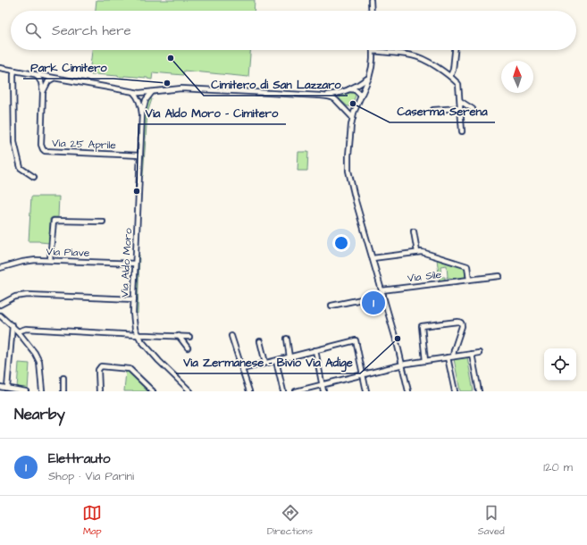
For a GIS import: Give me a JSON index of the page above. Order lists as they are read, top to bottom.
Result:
{
  "streets": {
    "street": [
      "Via 25 Aprile",
      "Via Piave",
      "Via Aldo Moro",
      "Via Sile"
    ]
  },
  "crossings": [
    ["Via 25 Aprile", "Via Aldo Moro"],
    ["Via Piave", "Via Aldo Moro"]
  ],
  "places": [
    "Cimitero di San Lazzaro",
    "Park Cimitero",
    "Caserma Serena",
    "Via Aldo Moro - Cimitero",
    "Via Zermanese - Bivio Via Adige"
  ],
  "north": "top",
  "page": {
    "search": "Search here",
    "pins": "1",
    "heading": "Nearby",
    "list": [
      {
        "mark": "1",
        "name": "Elettrauto",
        "note": "Shop · Via Parini",
        "value": "120 m"
      }
    ],
    "nav": ["Map", "Directions", "Saved"]
  }
}
